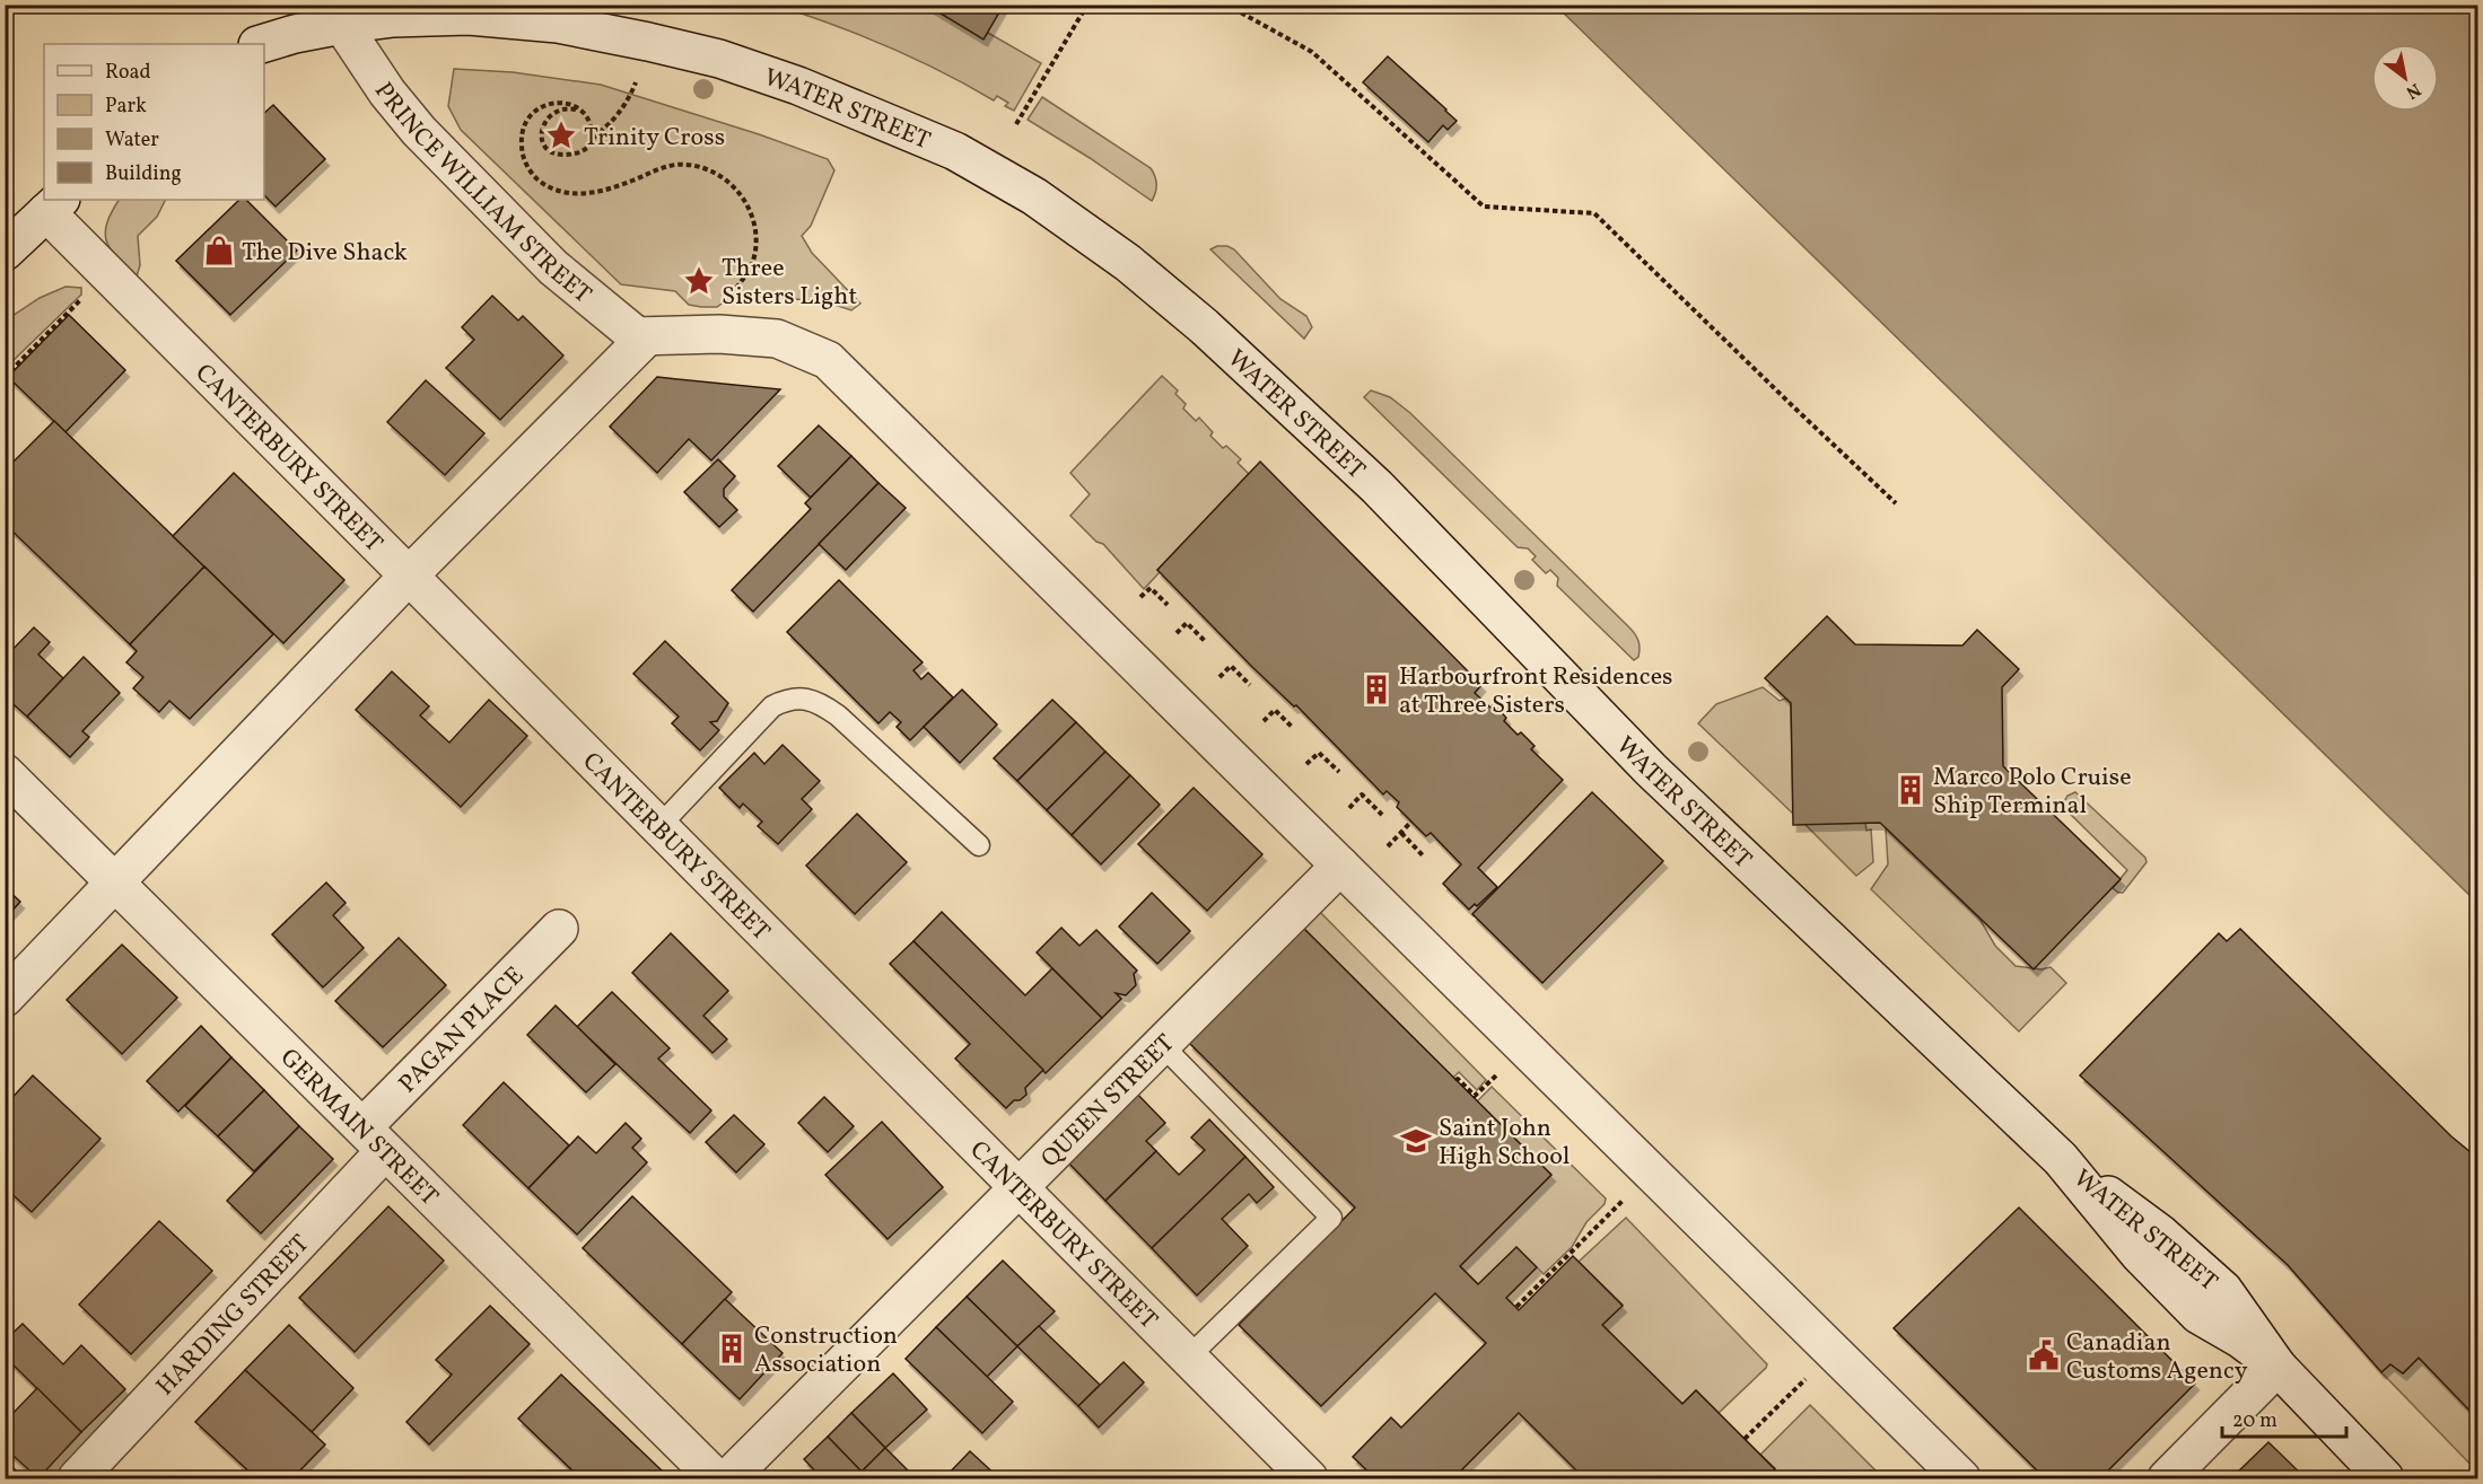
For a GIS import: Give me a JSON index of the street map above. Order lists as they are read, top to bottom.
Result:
{
  "streets": {
    "street": [
      "WATER STREET",
      "PRINCE WILLIAM STREET",
      "CANTERBURY STREET",
      "PAGAN PLACE",
      "QUEEN STREET",
      "GERMAIN STREET",
      "HARDING STREET"
    ]
  },
  "crossings": [
    ["WATER STREET", "PRINCE WILLIAM STREET"],
    ["CANTERBURY STREET", "QUEEN STREET"],
    ["PAGAN PLACE", "GERMAIN STREET"],
    ["PAGAN PLACE", "HARDING STREET"],
    ["GERMAIN STREET", "HARDING STREET"]
  ],
  "places": {
    "place": ["Trinity Cross", "Three Sisters Light"],
    "shop": ["The Dive Shack"],
    "building": ["Harbourfront Residences at Three Sisters", "Marco Polo Cruise Ship Terminal", "Construction Association"],
    "school or university": ["Saint John High School"],
    "public building": ["Canadian Customs Agency"]
  },
  "legend": [
    "Road",
    "Park",
    "Water",
    "Building"
  ],
  "scale_bar": "20 m",
  "north": "bottom right"
}
